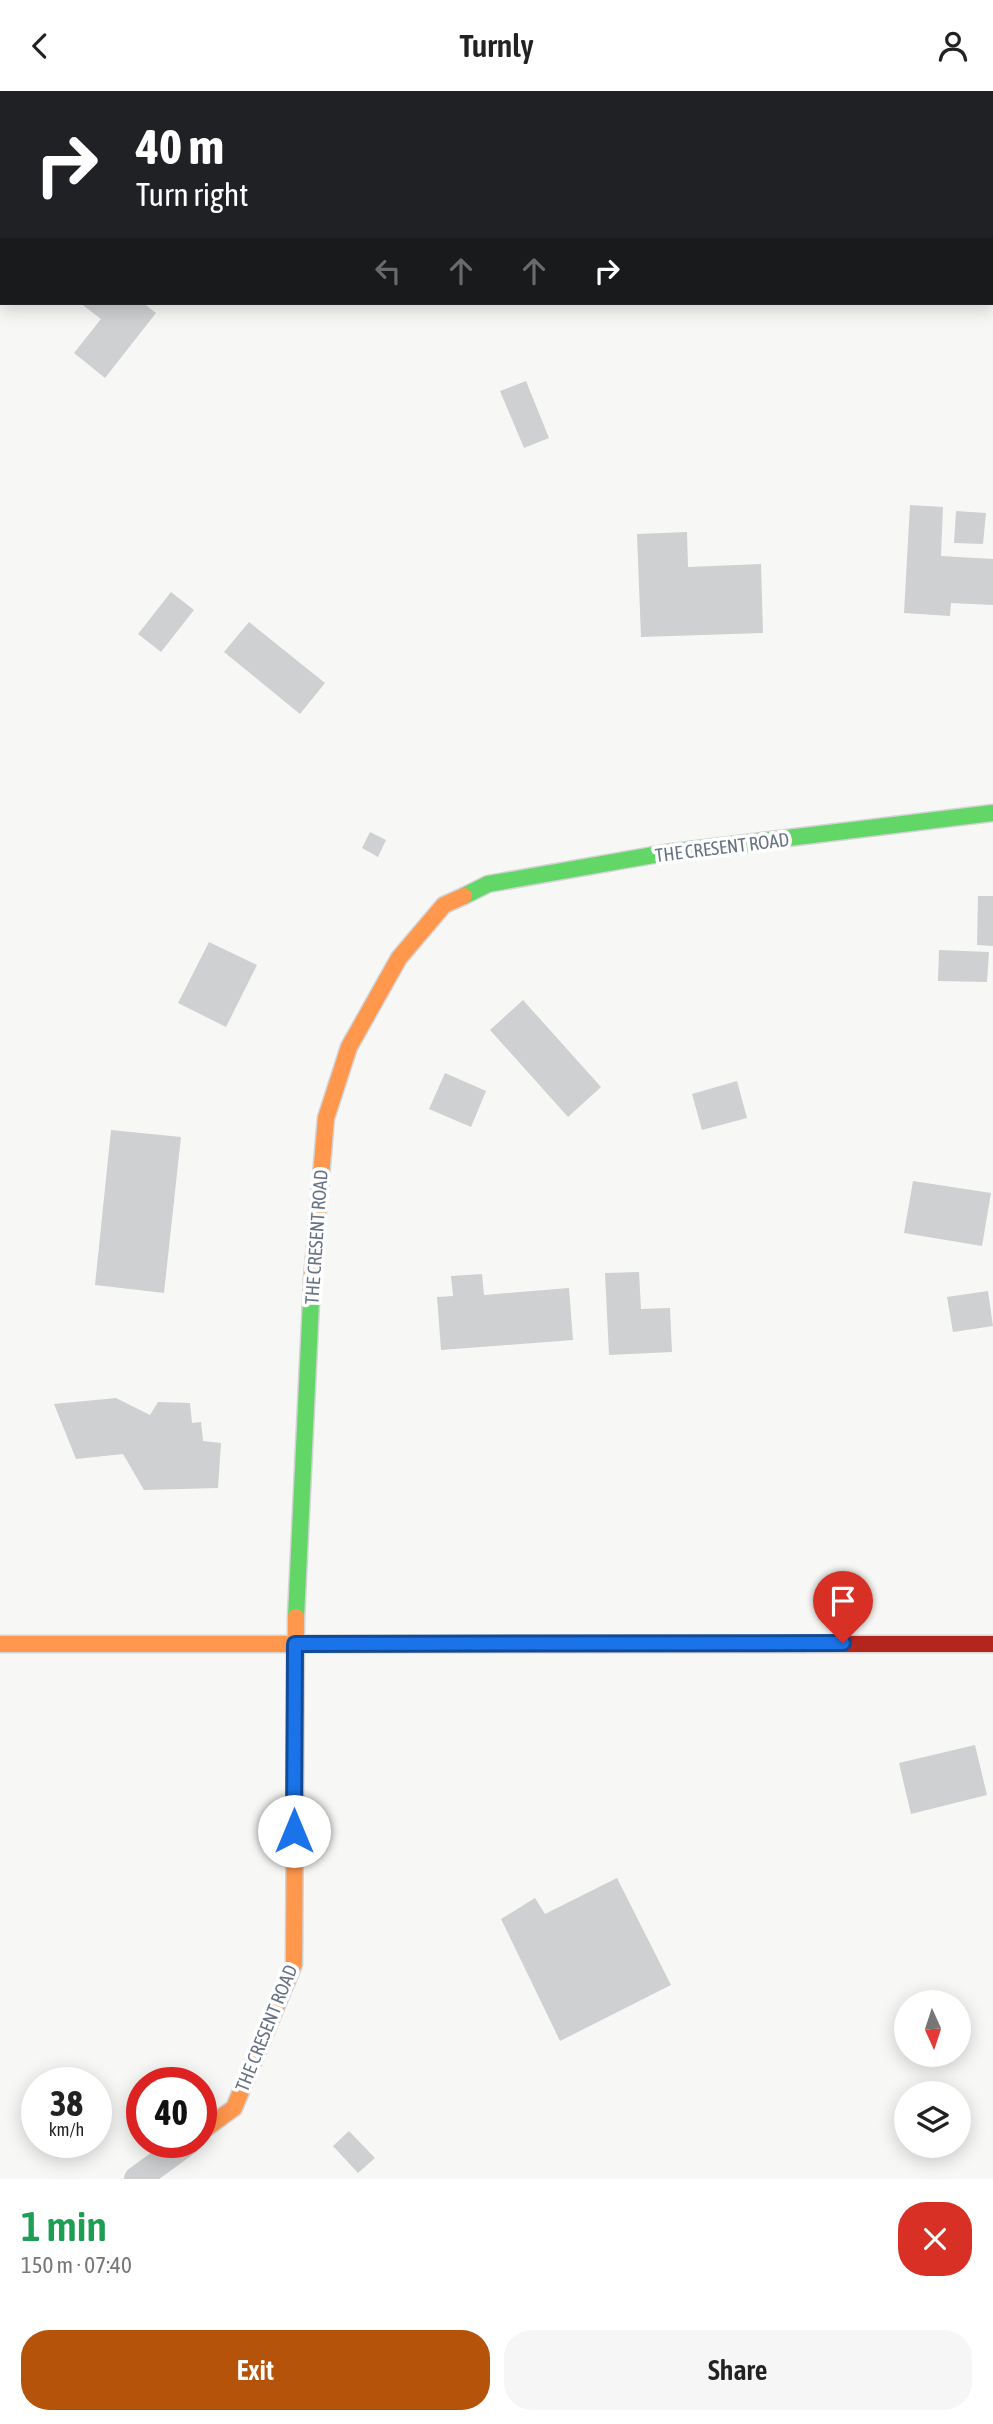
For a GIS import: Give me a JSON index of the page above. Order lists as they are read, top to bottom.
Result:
{
  "streets": {
    "street": ["THE CRESENT ROAD"]
  },
  "north": "bottom",
  "page": {
    "header": "Turnly",
    "turn": ["40 m", "Turn right"],
    "speed": "38 km/h",
    "limit": "40",
    "heading": ["1 min", "150 m · 07:40"],
    "buttons": ["Exit", "Share"]
  }
}
